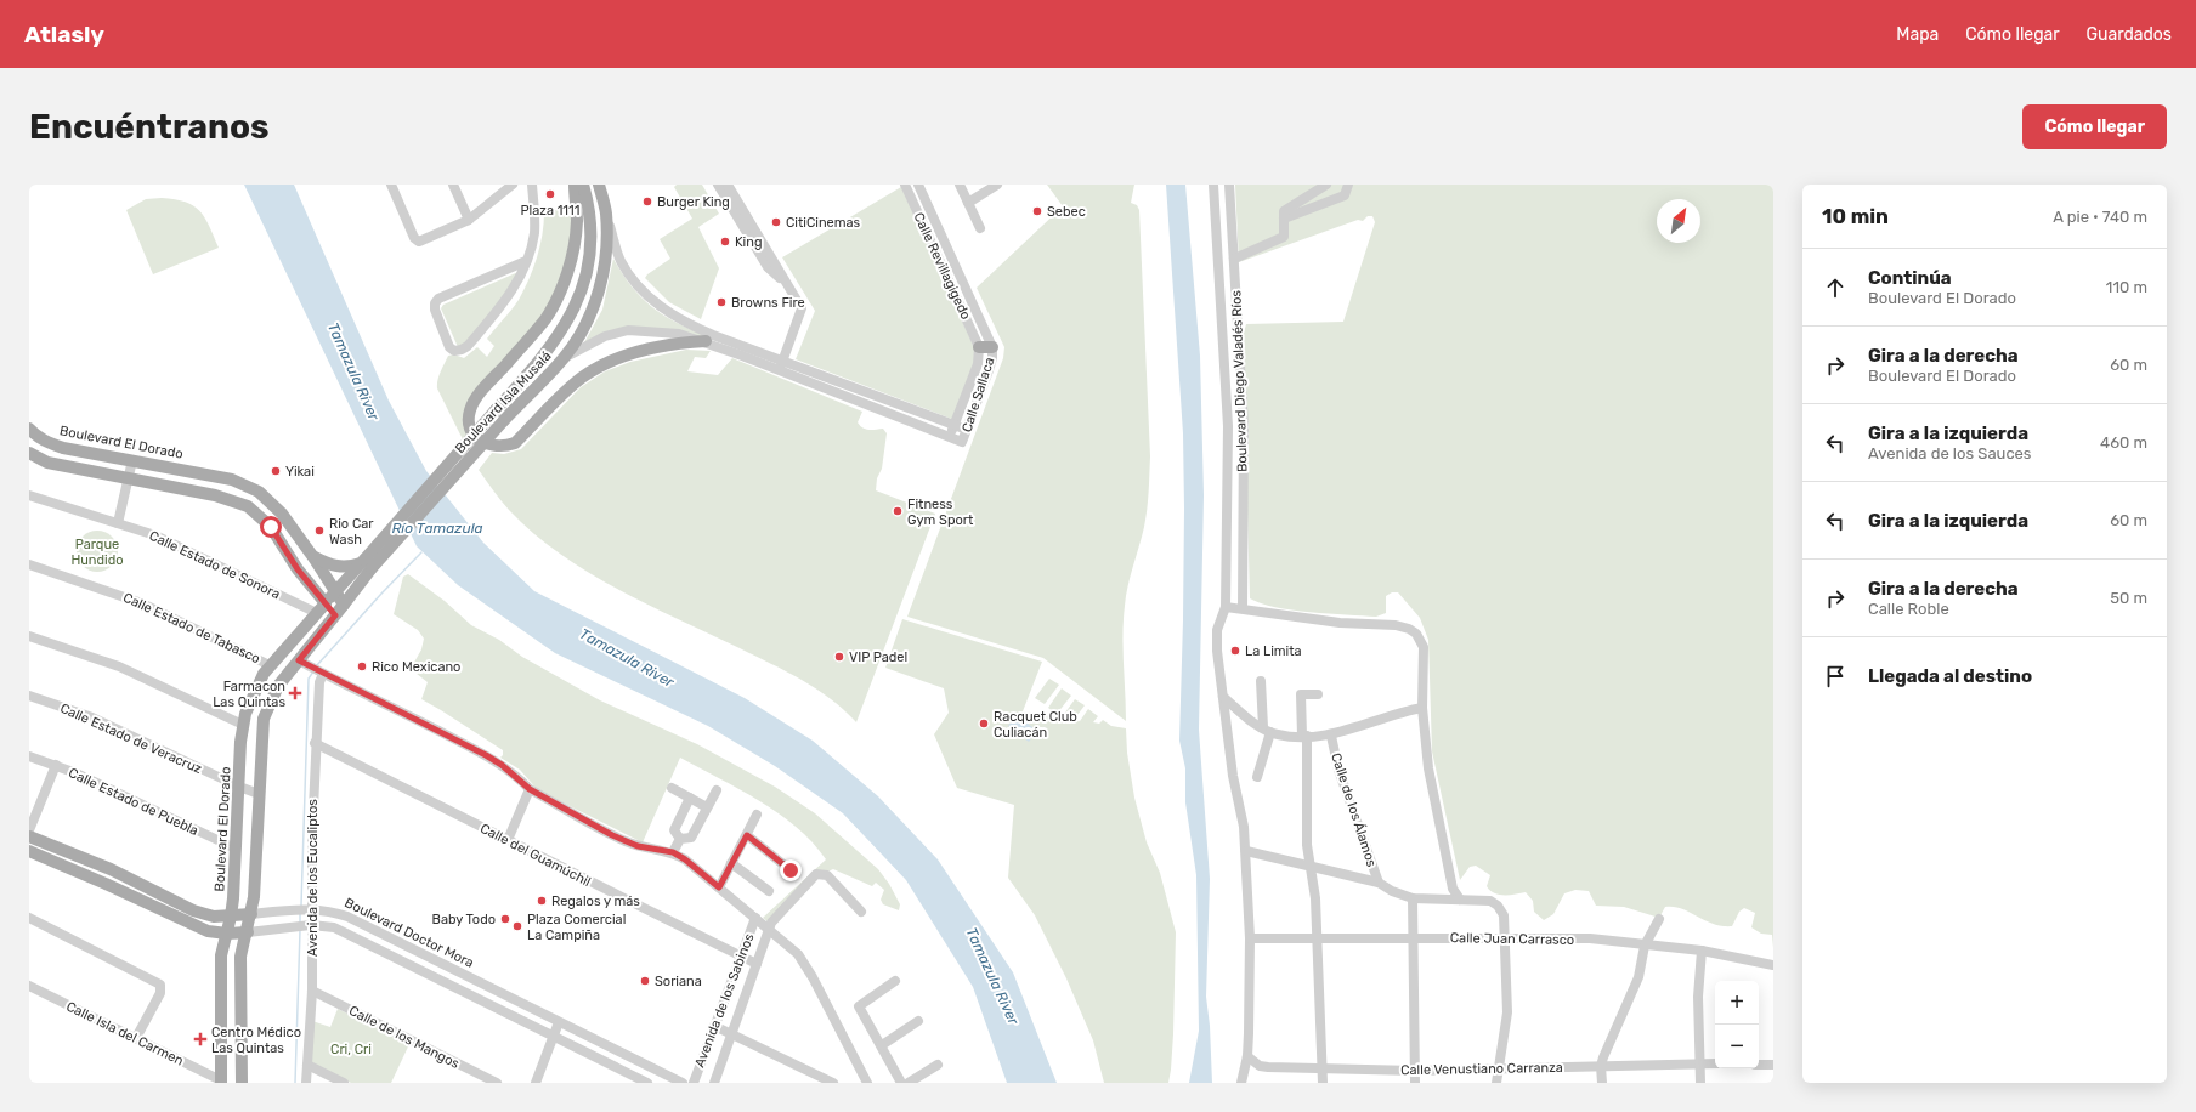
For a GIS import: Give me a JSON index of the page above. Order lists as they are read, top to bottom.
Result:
{
  "streets": {
    "main road": ["Boulevard Isla Musalá", "Boulevard El Dorado", "Boulevard Doctor Mora"],
    "street": [
      "Calle Revillagigedo",
      "Boulevard Diego Valadés Ríos",
      "Calle Sallaca",
      "Calle Estado de Sonora",
      "Calle Estado de Tabasco",
      "Calle Estado de Veracruz",
      "Calle Estado de Puebla",
      "Calle de los Álamos",
      "Calle del Guamúchil",
      "Avenida de los Eucaliptos",
      "Calle Juan Carrasco",
      "Avenida de los Sabinos",
      "Calle Isla del Carmen",
      "Calle de los Mangos",
      "Calle Venustiano Carranza"
    ]
  },
  "crossings": [
    ["Calle Revillagigedo", "Calle Sallaca"],
    ["Boulevard Diego Valadés Ríos", "Calle Juan Carrasco"],
    ["Boulevard Diego Valadés Ríos", "Calle Venustiano Carranza"],
    ["Boulevard Isla Musalá", "Boulevard El Dorado"],
    ["Boulevard El Dorado", "Calle Estado de Sonora"],
    ["Boulevard El Dorado", "Calle Estado de Tabasco"],
    ["Boulevard El Dorado", "Calle Estado de Veracruz"],
    ["Boulevard El Dorado", "Calle Estado de Puebla"],
    ["Boulevard El Dorado", "Boulevard Doctor Mora"],
    ["Boulevard El Dorado", "Calle Isla del Carmen"],
    ["Calle del Guamúchil", "Avenida de los Eucaliptos"],
    ["Calle del Guamúchil", "Avenida de los Sabinos"],
    ["Avenida de los Eucaliptos", "Boulevard Doctor Mora"],
    ["Avenida de los Eucaliptos", "Calle de los Mangos"]
  ],
  "water": ["Tamazula River", "Río Tamazula"],
  "parks": ["Parque Hundido", "Cri, Cri"],
  "places": {
    "other": [
      "Plaza 1111",
      "Burger King",
      "Sebec",
      "CitiCinemas",
      "King",
      "Browns Fire",
      "Yikai",
      "Fitness Gym Sport",
      "Rio Car Wash",
      "La Limita",
      "VIP Padel",
      "Rico Mexicano",
      "Racquet Club Culiacán",
      "Regalos y más",
      "Baby Todo",
      "Plaza Comercial La Campiña",
      "Soriana"
    ],
    "health": ["Farmacon Las Quintas", "Centro Médico Las Quintas"]
  },
  "north": "top right",
  "page": {
    "header": "Atlasly",
    "nav": ["Mapa", "Cómo llegar", "Guardados"],
    "buttons": "Cómo llegar",
    "title": "Encuéntranos",
    "heading": ["10 min", "A pie · 740 m"],
    "list": [
      ["Continúa", "Boulevard El Dorado", "110 m"],
      ["Gira a la derecha", "Boulevard El Dorado", "60 m"],
      ["Gira a la izquierda", "Avenida de los Sauces", "460 m"],
      ["Gira a la izquierda", "60 m"],
      ["Gira a la derecha", "Calle Roble", "50 m"],
      "Llegada al destino"
    ],
    "map_buttons": ["+", "−"]
  }
}
